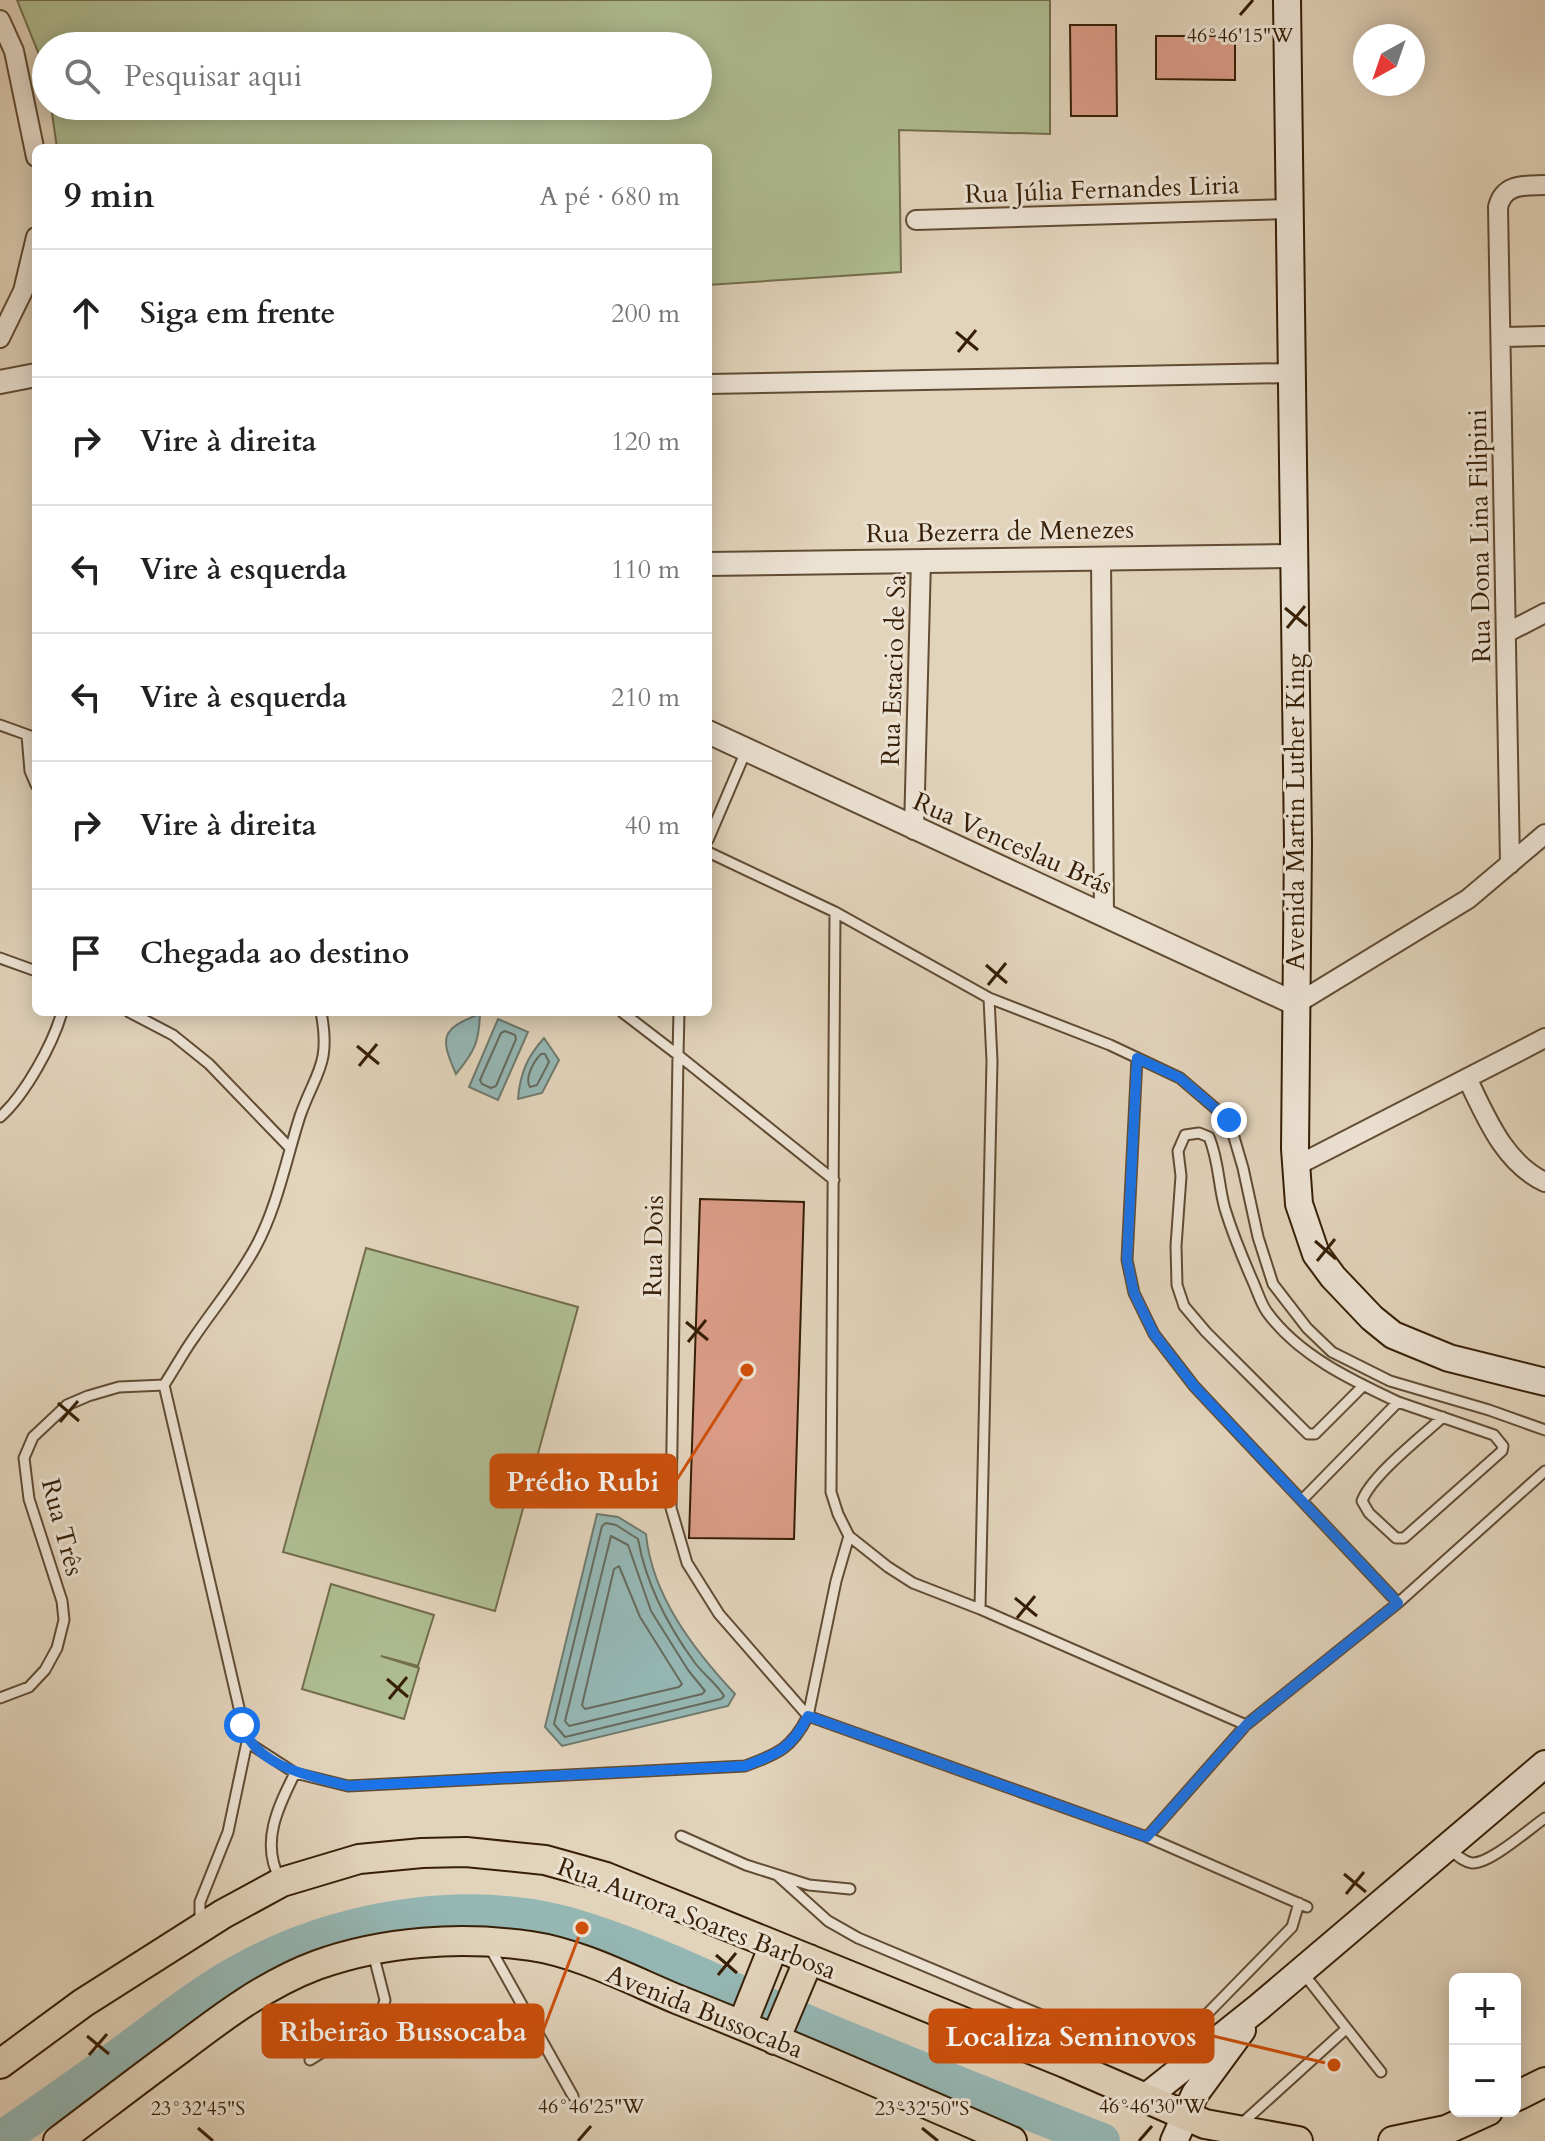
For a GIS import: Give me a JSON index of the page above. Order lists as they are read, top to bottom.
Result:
{
  "streets": {
    "main road": ["Avenida Martin Luther King", "Rua Aurora Soares Barbosa", "Avenida Bussocaba"],
    "street": [
      "Rua Júlia Fernandes Liria",
      "Rua Bezerra de Menezes",
      "Rua Dona Lina Filipini",
      "Rua Estacio de Sa",
      "Rua Venceslau Brás"
    ],
    "lane": ["Rua Dois", "Rua Três"]
  },
  "crossings": [
    ["Rua Júlia Fernandes Liria", "Avenida Martin Luther King"],
    ["Rua Bezerra de Menezes", "Rua Estacio de Sa"],
    ["Rua Bezerra de Menezes", "Avenida Martin Luther King"],
    ["Rua Estacio de Sa", "Rua Venceslau Brás"],
    ["Avenida Martin Luther King", "Rua Venceslau Brás"]
  ],
  "places": ["Prédio Rubi", "Ribeirão Bussocaba", "Localiza Seminovos"],
  "north": "bottom left",
  "page": {
    "search": "Pesquisar aqui",
    "heading": ["9 min", "A pé · 680 m"],
    "list": [
      ["Siga em frente", "200 m"],
      ["Vire à direita", "120 m"],
      ["Vire à esquerda", "110 m"],
      ["Vire à esquerda", "210 m"],
      ["Vire à direita", "40 m"],
      "Chegada ao destino"
    ],
    "map_buttons": ["+", "−"]
  },
  "coordinates": [
    "46°46'15\"W",
    "46°46'25\"W",
    "46°46'30\"W",
    "23°32'45\"S",
    "23°32'50\"S"
  ]
}
